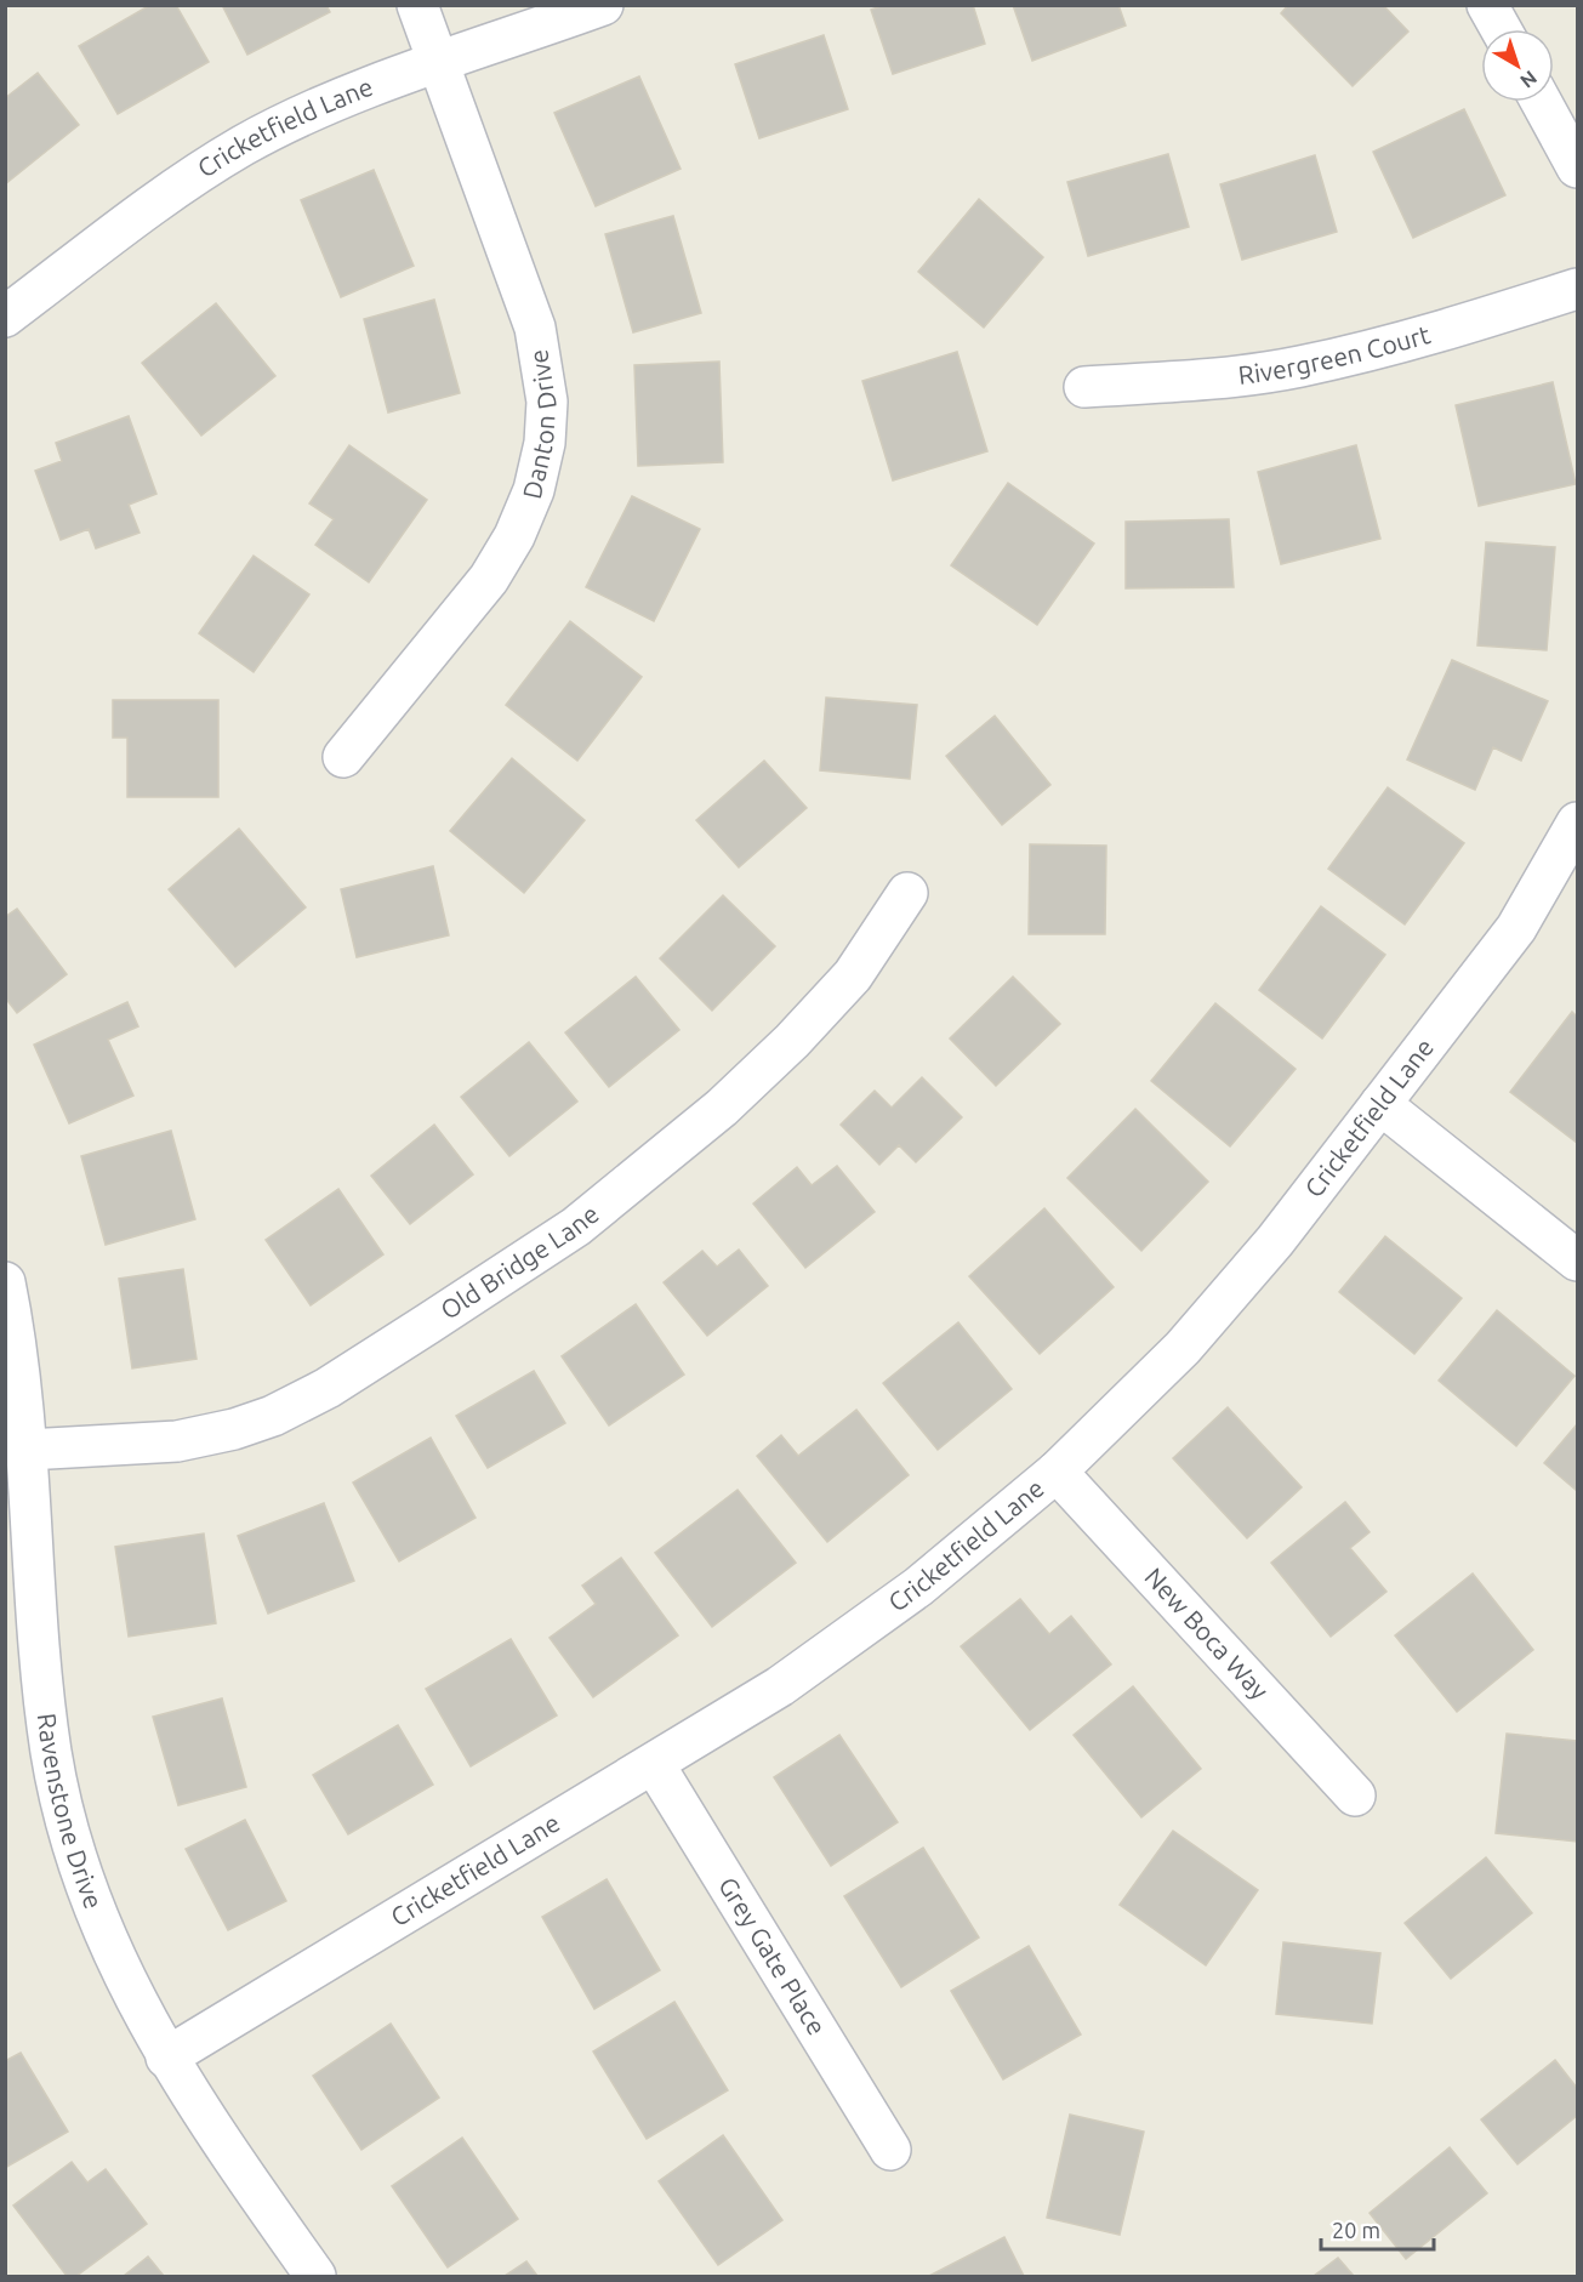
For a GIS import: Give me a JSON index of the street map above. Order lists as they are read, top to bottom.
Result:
{
  "streets": {
    "street": [
      "Cricketfield Lane",
      "Rivergreen Court",
      "Danton Drive",
      "Old Bridge Lane",
      "New Boca Way",
      "Ravenstone Drive",
      "Grey Gate Place"
    ]
  },
  "crossings": [
    ["Cricketfield Lane", "Danton Drive"],
    ["Cricketfield Lane", "New Boca Way"],
    ["Cricketfield Lane", "Ravenstone Drive"],
    ["Cricketfield Lane", "Grey Gate Place"],
    ["Old Bridge Lane", "Ravenstone Drive"]
  ],
  "scale_bar": "20 m",
  "north": "bottom right"
}
